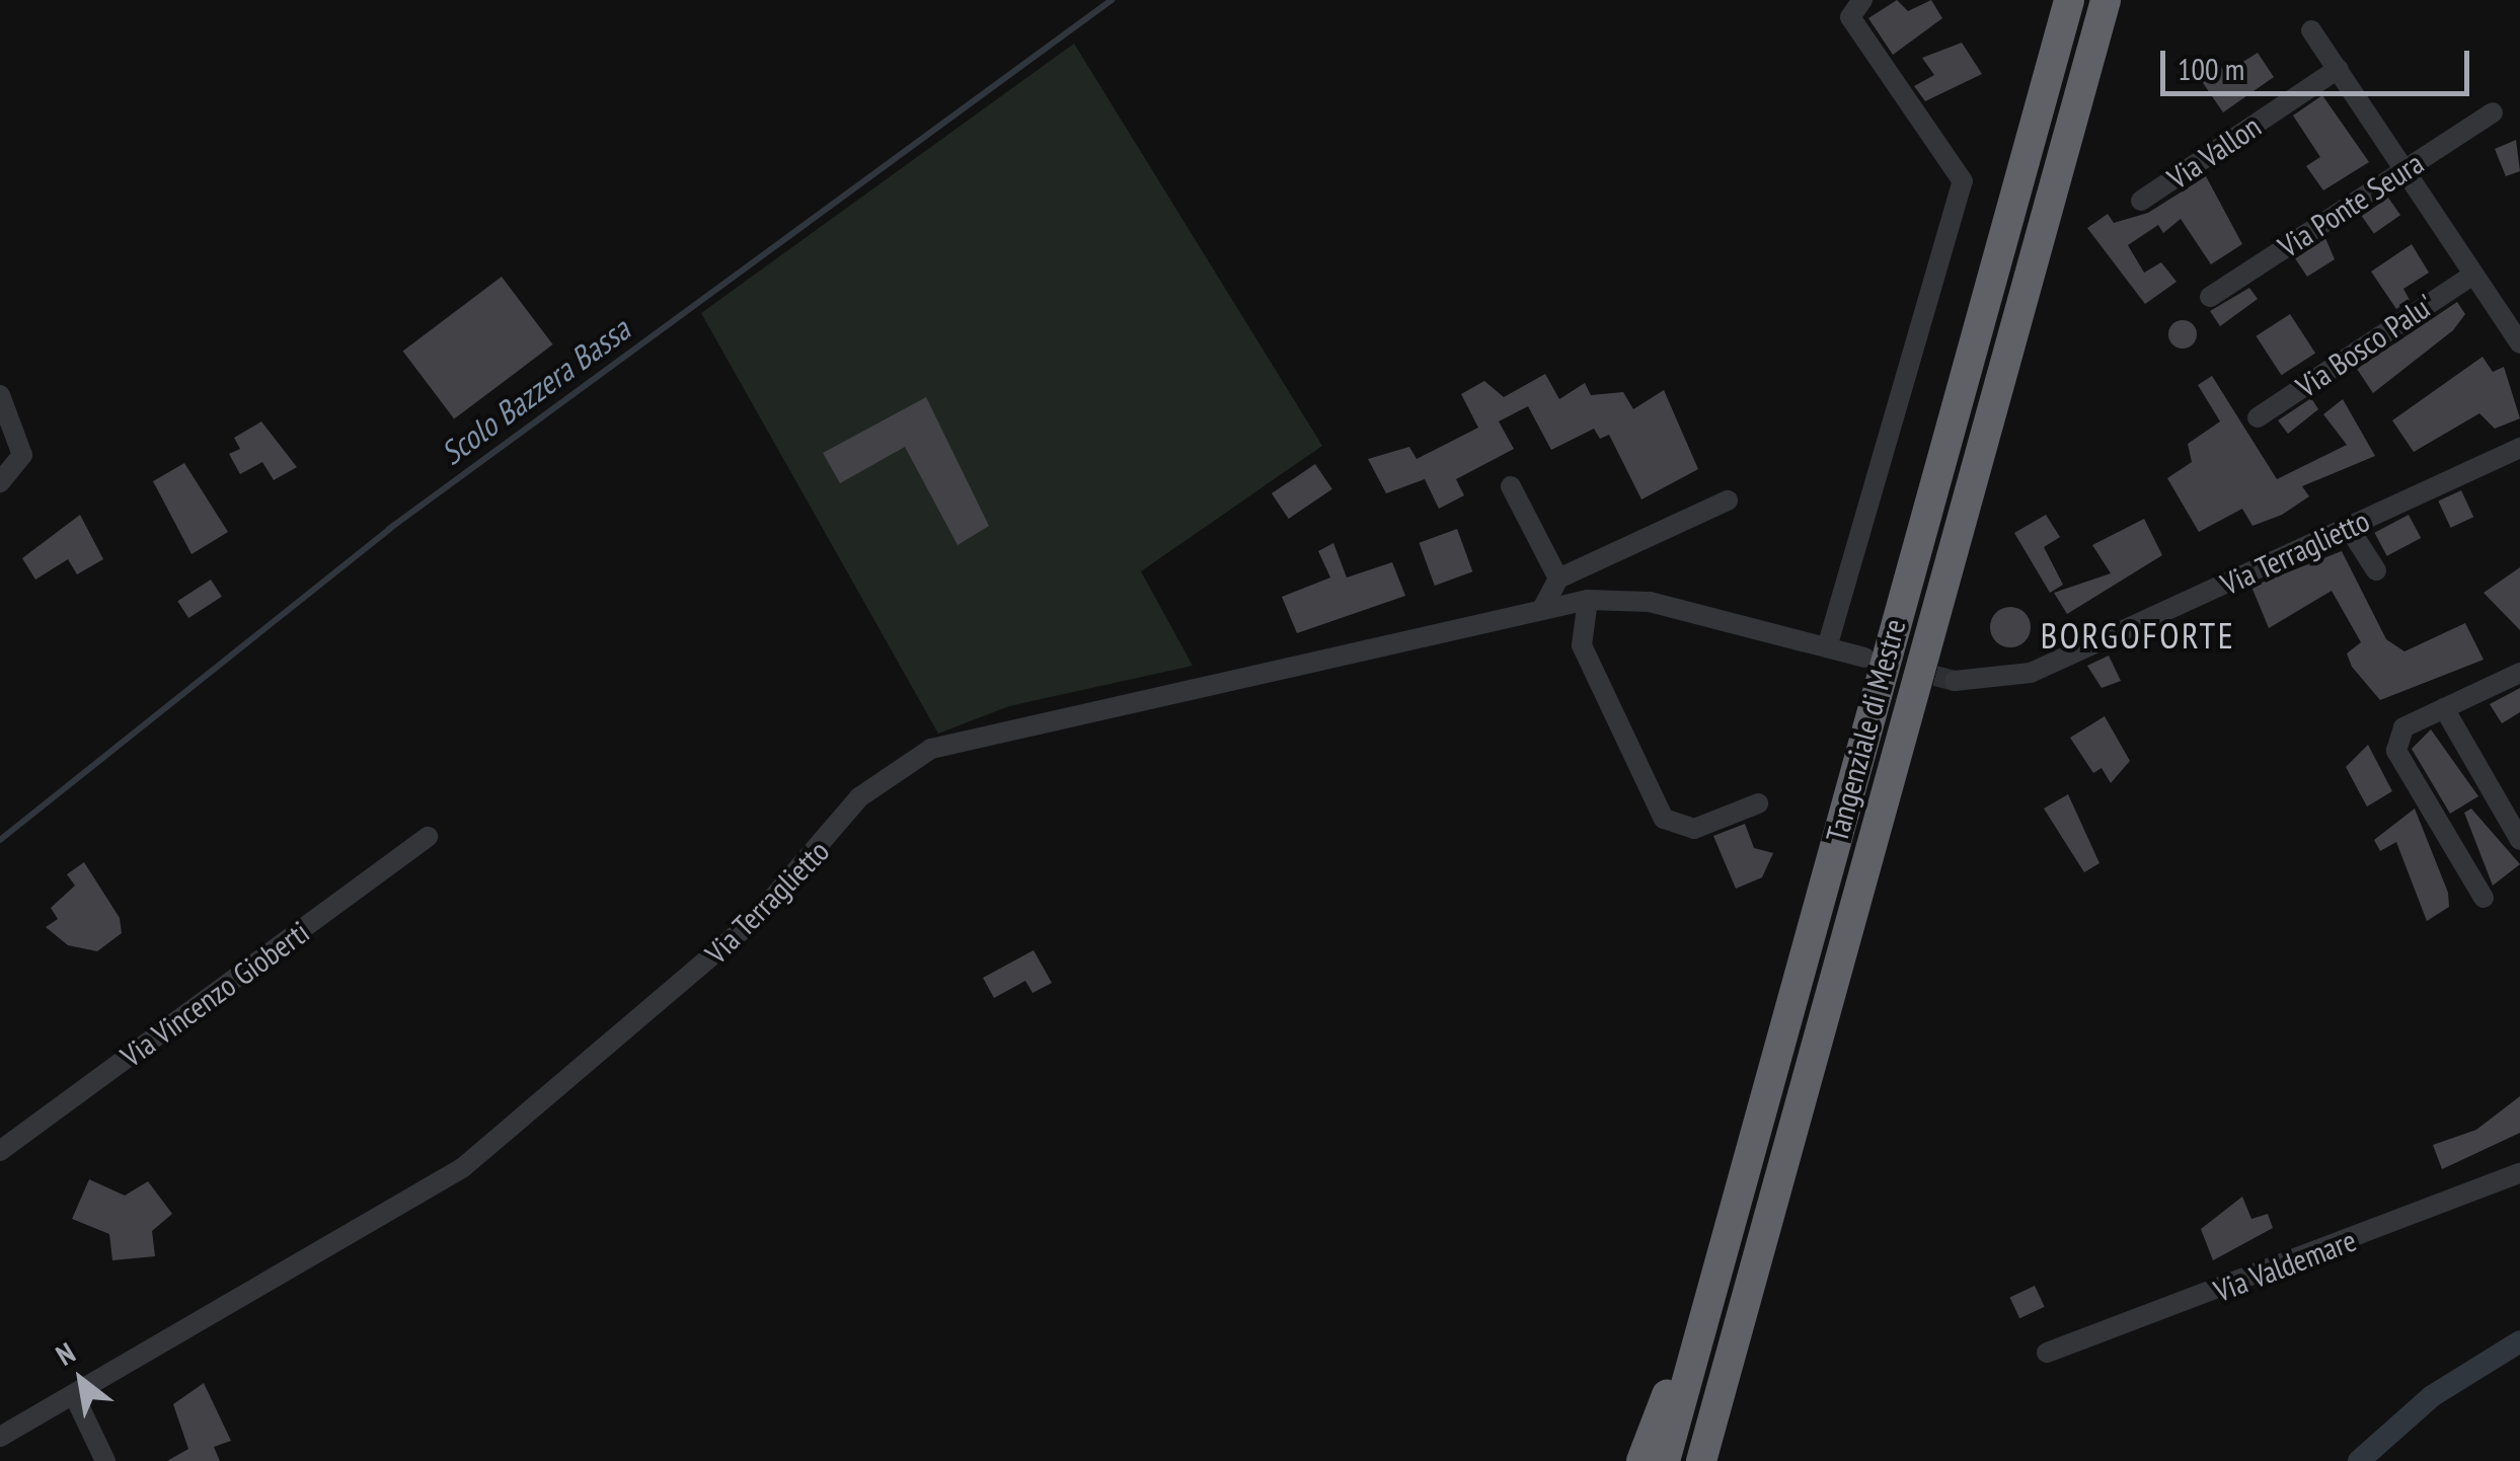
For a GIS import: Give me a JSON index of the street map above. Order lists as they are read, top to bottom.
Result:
{
  "streets": {
    "highway": ["Tangenziale di Mestre"],
    "street": [
      "Via Vallon",
      "Via Ponte Seura",
      "Via Bosco Palu'",
      "Via Terraglietto",
      "Via Vincenzo Gioberti",
      "Via Valdemare"
    ]
  },
  "districts": ["BORGOFORTE"],
  "water": ["Scolo Bazzera Bassa"],
  "scale_bar": "100 m",
  "north": "top left"
}
